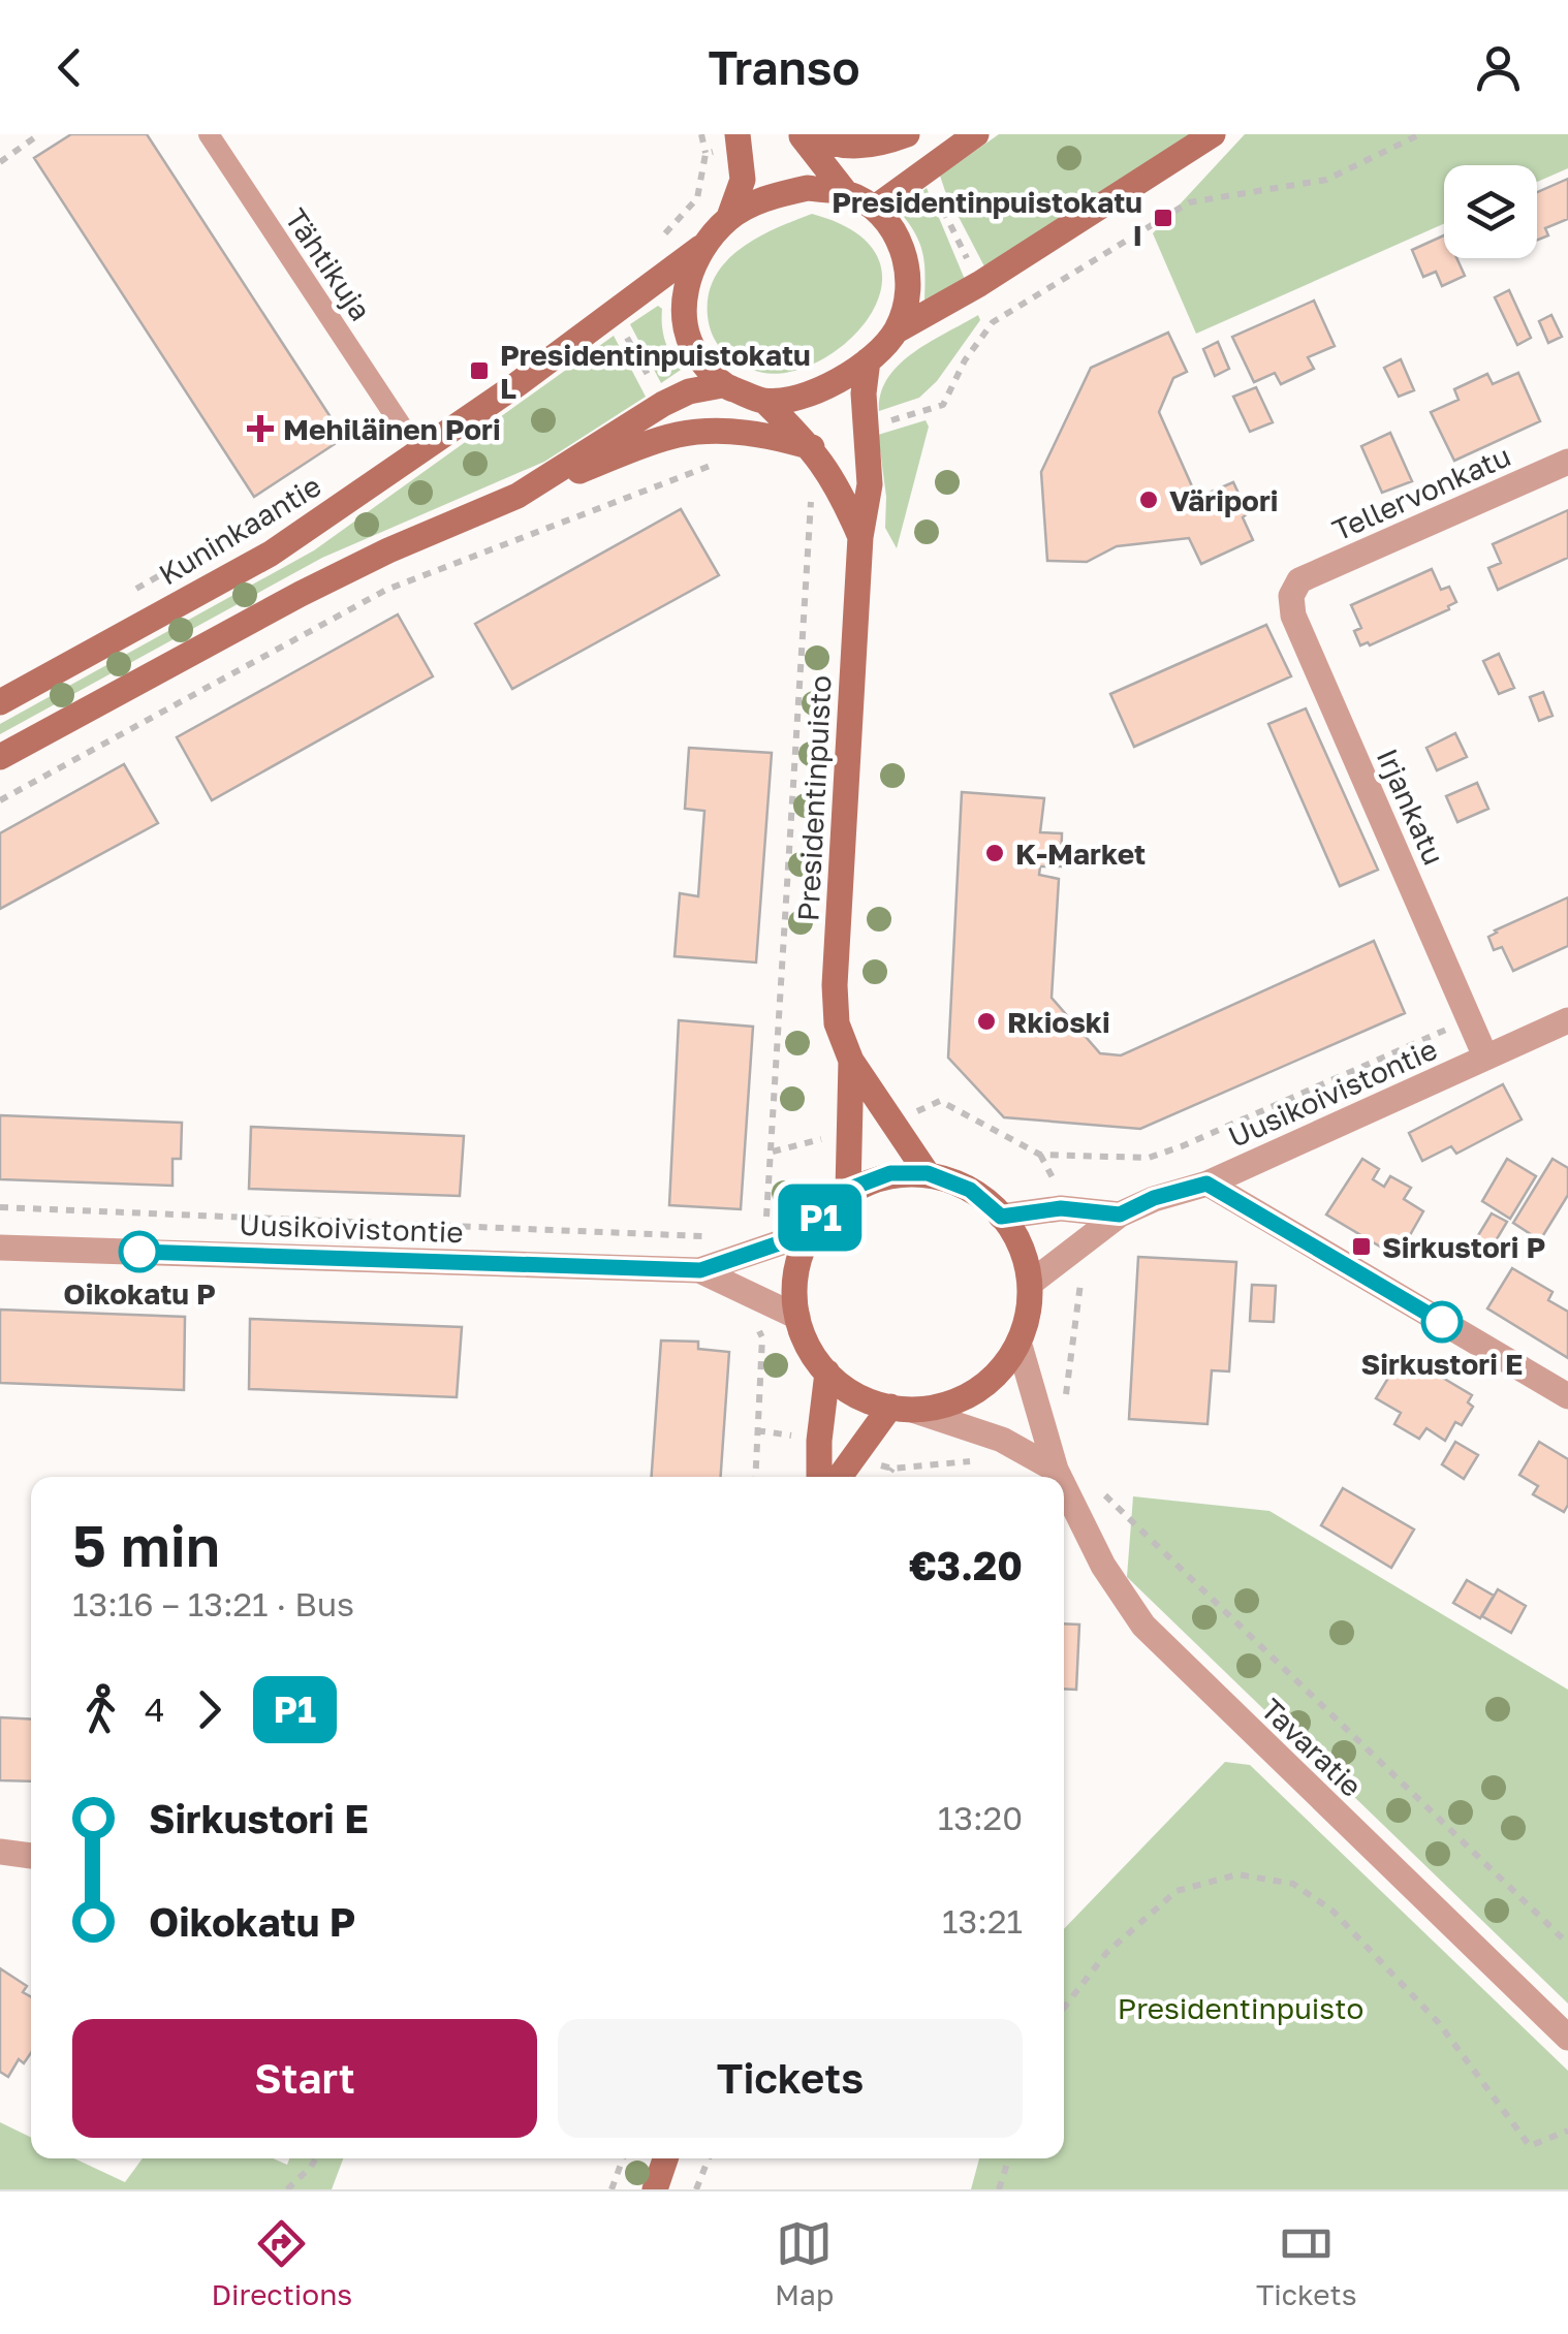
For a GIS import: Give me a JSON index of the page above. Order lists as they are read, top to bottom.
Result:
{
  "streets": {
    "main road": ["Kuninkaantie", "Presidentinpuisto"],
    "street": [
      "Tellervonkatu",
      "Irjankatu",
      "Uusikoivistontie",
      "Tavaratie"
    ],
    "lane": ["Tähtikuja"]
  },
  "crossings": [
    ["Tellervonkatu", "Irjankatu"],
    ["Kuninkaantie", "Presidentinpuisto"],
    ["Presidentinpuisto", "Tavaratie"],
    ["Irjankatu", "Uusikoivistontie"]
  ],
  "parks": ["Presidentinpuisto"],
  "places": {
    "transit": ["Presidentinpuistokatu I", "Presidentinpuistokatu L", "Sirkustori P"],
    "health": ["Mehiläinen Pori"],
    "other": [
      "Väripori",
      "K-Market",
      "Rkioski",
      "Oikokatu P",
      "Sirkustori E"
    ]
  },
  "lines": ["bus line P1"],
  "page": {
    "header": "Transo",
    "on_map": "P1",
    "heading": ["5 min", "13:16 – 13:21 · Bus", "€3.20"],
    "legs": ["4", "P1"],
    "list": [
      {
        "name": "Sirkustori E",
        "value": "13:20"
      },
      {
        "name": "Oikokatu P",
        "value": "13:21"
      }
    ],
    "buttons": ["Start", "Tickets"],
    "tabs": ["Directions", "Map", "Tickets"]
  }
}
